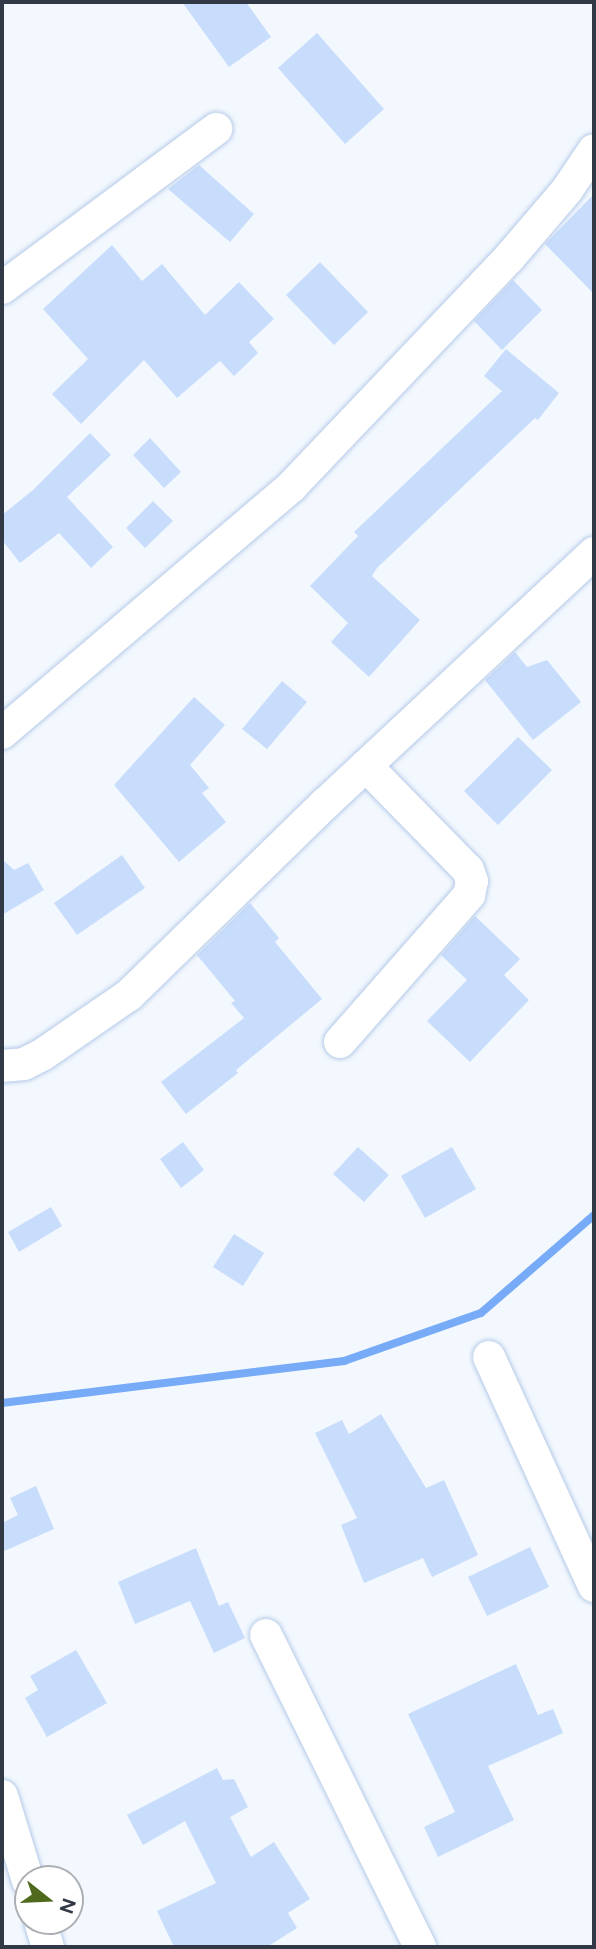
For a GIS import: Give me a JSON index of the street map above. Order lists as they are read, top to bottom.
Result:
{
  "north": "right"
}
